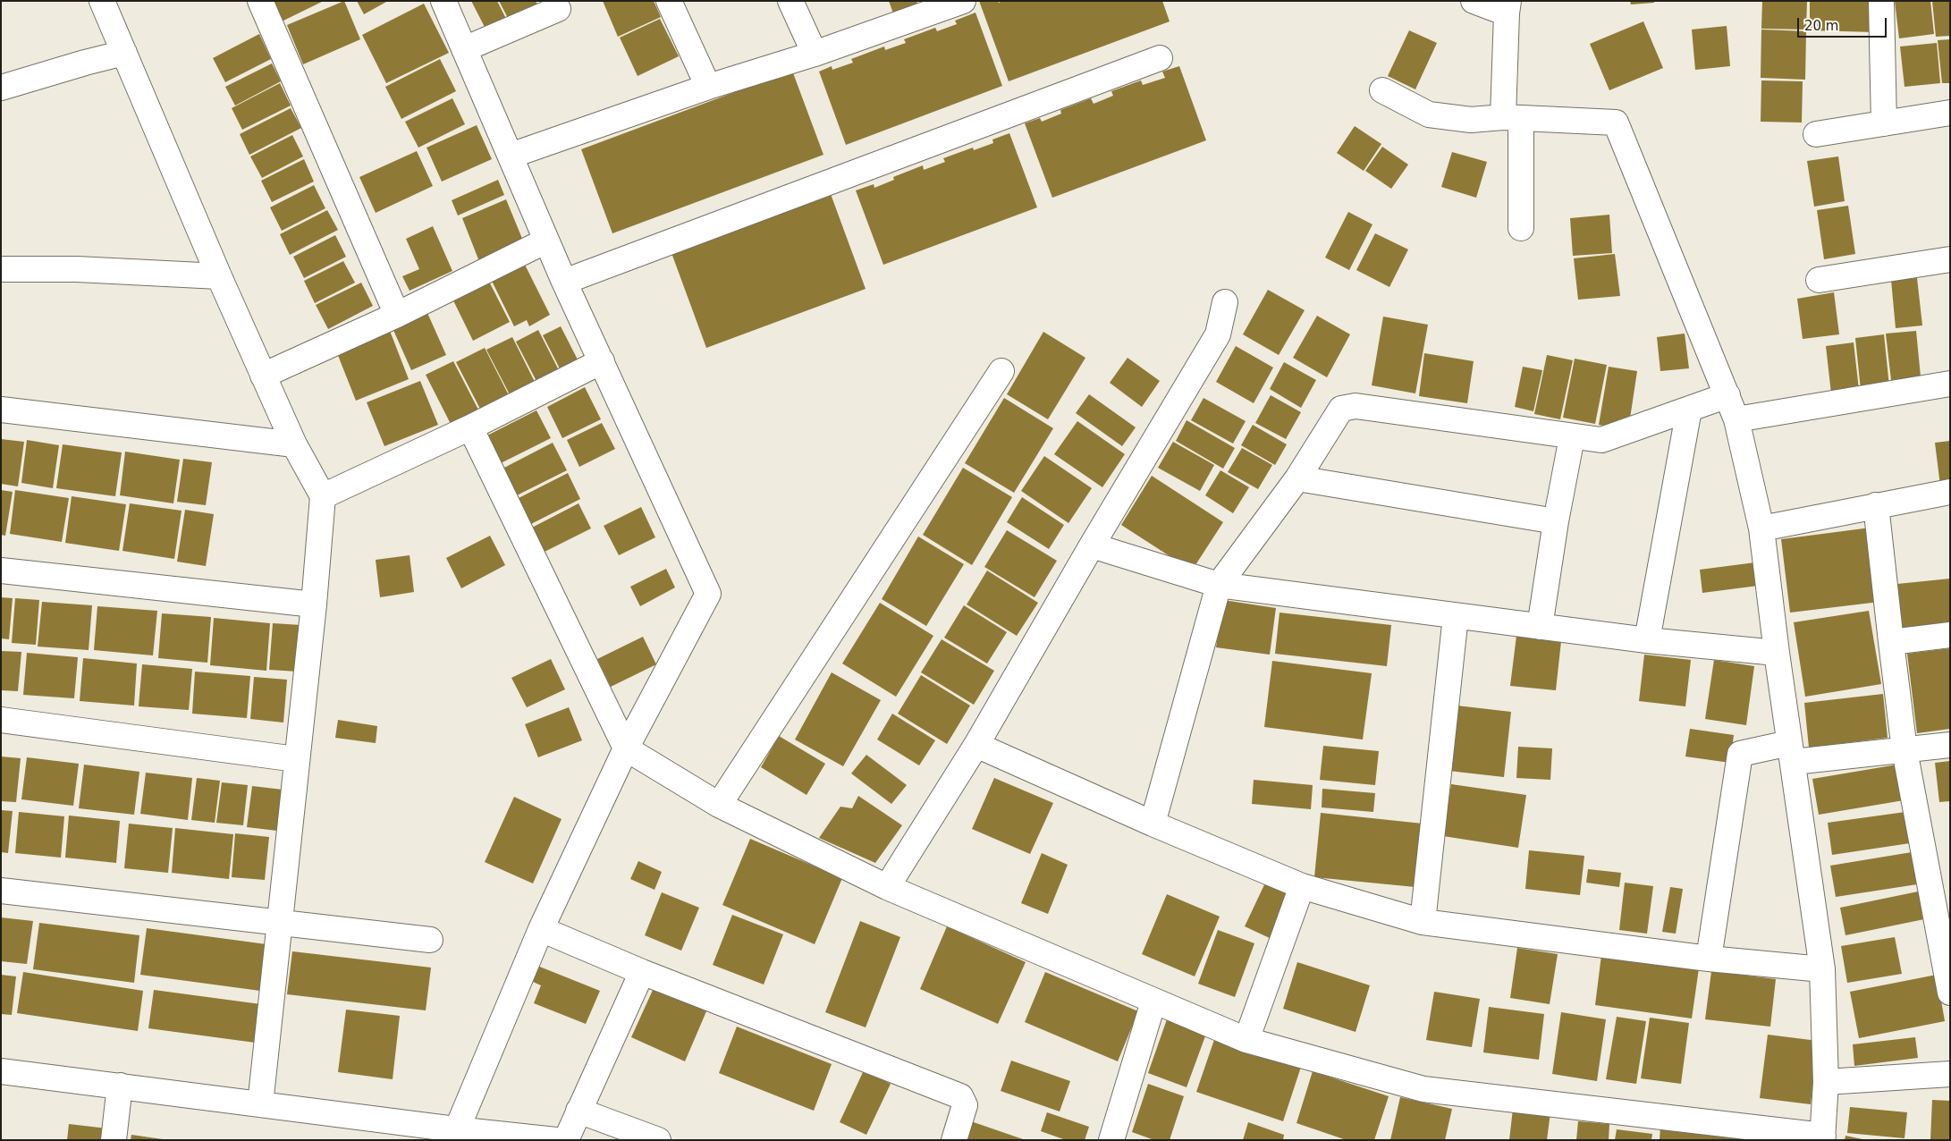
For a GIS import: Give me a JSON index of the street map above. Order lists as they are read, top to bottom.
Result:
{
  "scale_bar": "20 m"
}
